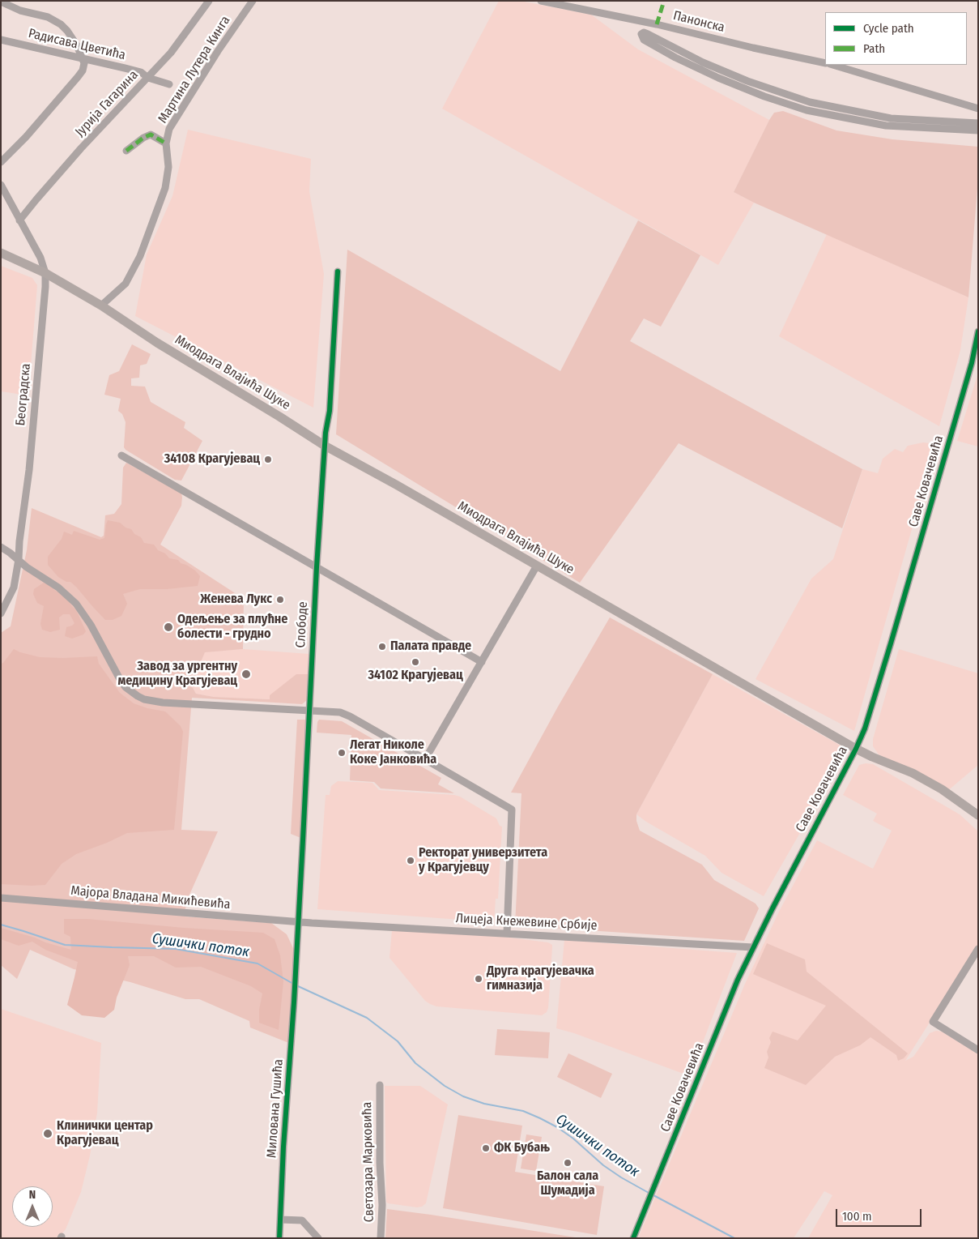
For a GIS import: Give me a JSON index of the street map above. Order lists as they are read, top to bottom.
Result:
{
  "streets": {
    "main road": ["Миодрага Влајића Шуке"],
    "street": [
      "Панонска",
      "Радисава Цветића",
      "Мартина Лутера Кинга",
      "Јурија Гагарина",
      "Београдска",
      "Саве Ковачевића",
      "Слободе",
      "Мајора Владана Микићевића",
      "Лицеја Кнежевине Србије",
      "Милована Гушића",
      "Светозара Марковића"
    ]
  },
  "crossings": [
    ["Радисава Цветића", "Јурија Гагарина"],
    ["Мартина Лутера Кинга", "Миодрага Влајића Шуке"],
    ["Јурија Гагарина", "Београдска"],
    ["Миодрага Влајића Шуке", "Београдска"],
    ["Миодрага Влајића Шуке", "Саве Ковачевића"],
    ["Миодрага Влајића Шуке", "Слободе"],
    ["Саве Ковачевића", "Лицеја Кнежевине Србије"],
    ["Слободе", "Мајора Владана Микићевића"],
    ["Слободе", "Лицеја Кнежевине Србије"],
    ["Слободе", "Милована Гушића"],
    ["Мајора Владана Микићевића", "Лицеја Кнежевине Србије"]
  ],
  "water": ["Сушички поток"],
  "places": [
    "34108 Крагујевац",
    "Женева Лукс",
    "Одељење за плућне болести - грудно",
    "Палата правде",
    "34102 Крагујевац",
    "Завод за ургентну медицину Крагујевац",
    "Легат Николе Коке Јанковића",
    "Ректорат универзитета у Крагујевцу",
    "Друга крагујевачка гимназија",
    "Клинички центар Крагујевац",
    "ФК Бубањ",
    "Балон сала Шумадија"
  ],
  "legend": ["Cycle path", "Path"],
  "scale_bar": "100 m",
  "north": "top"
}
